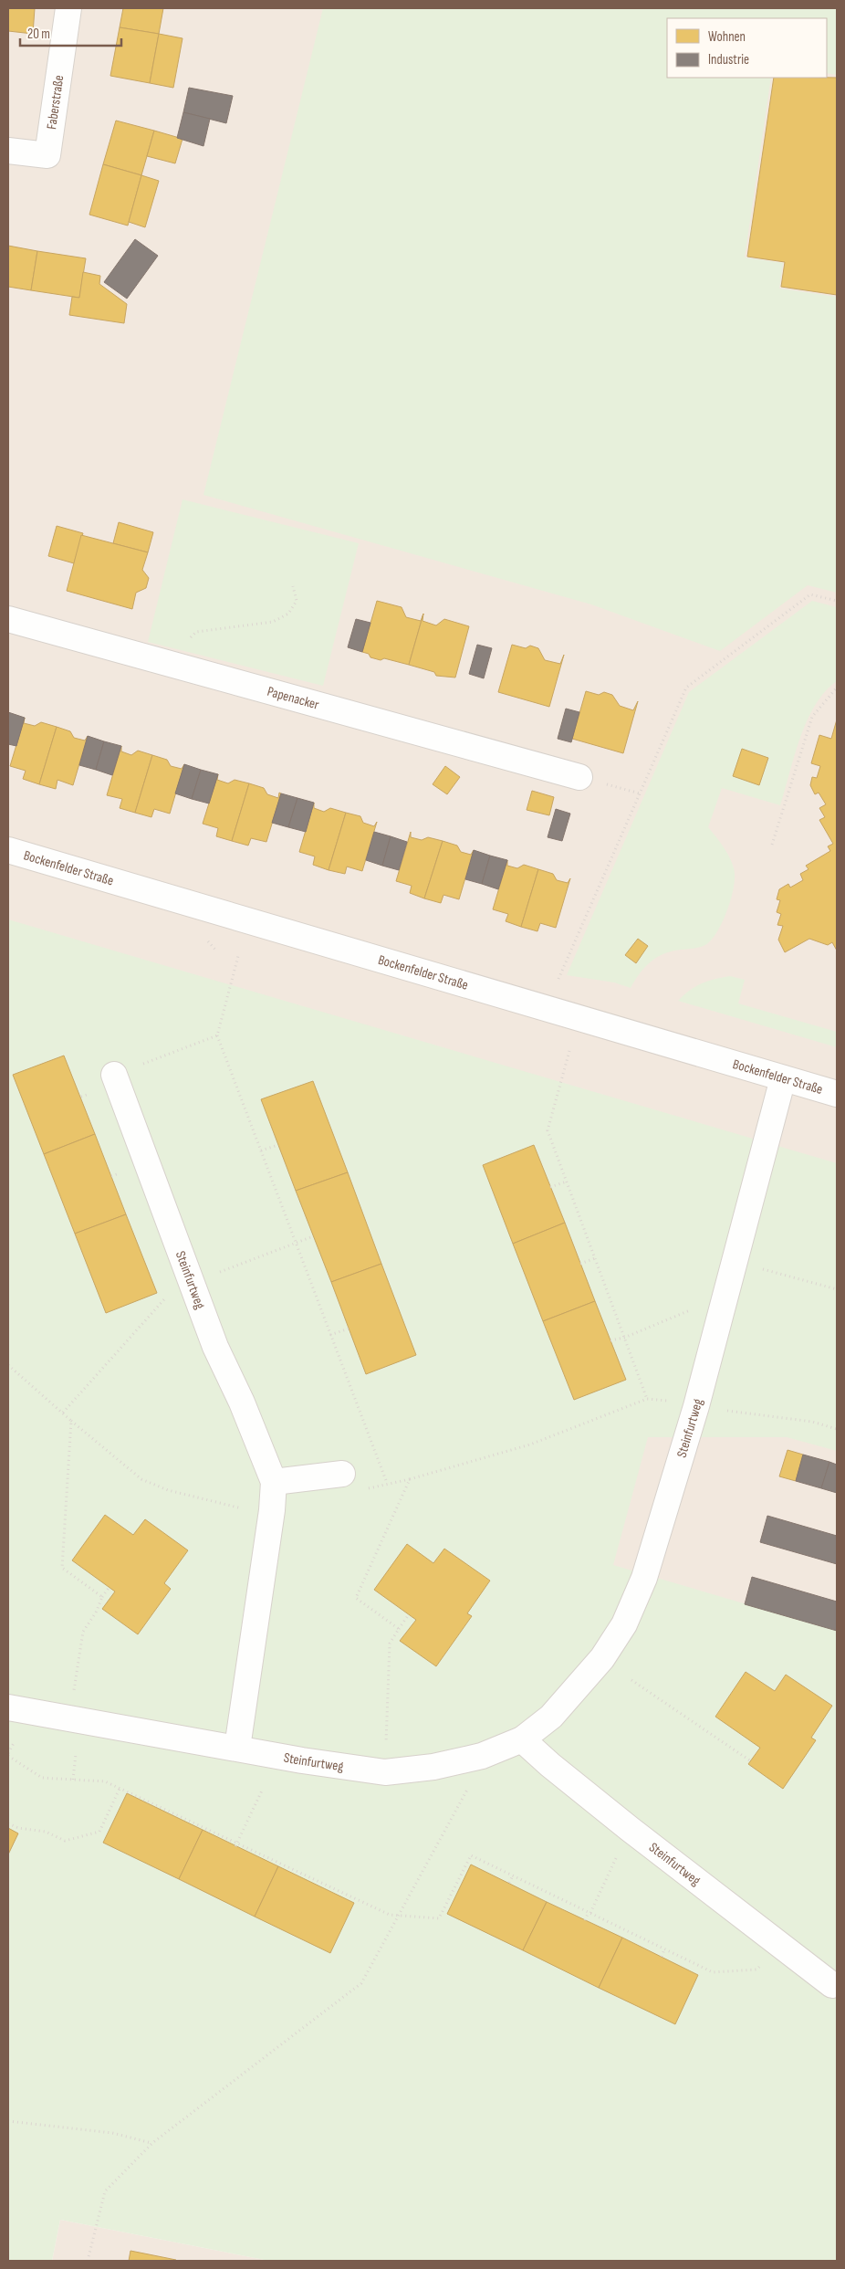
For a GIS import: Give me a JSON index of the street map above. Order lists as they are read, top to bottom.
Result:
{
  "streets": {
    "street": [
      "Faberstraße",
      "Papenacker",
      "Bockenfelder Straße",
      "Steinfurtweg"
    ]
  },
  "crossings": [
    ["Bockenfelder Straße", "Steinfurtweg"]
  ],
  "legend": ["Wohnen", "Industrie"],
  "scale_bar": "20 m"
}
